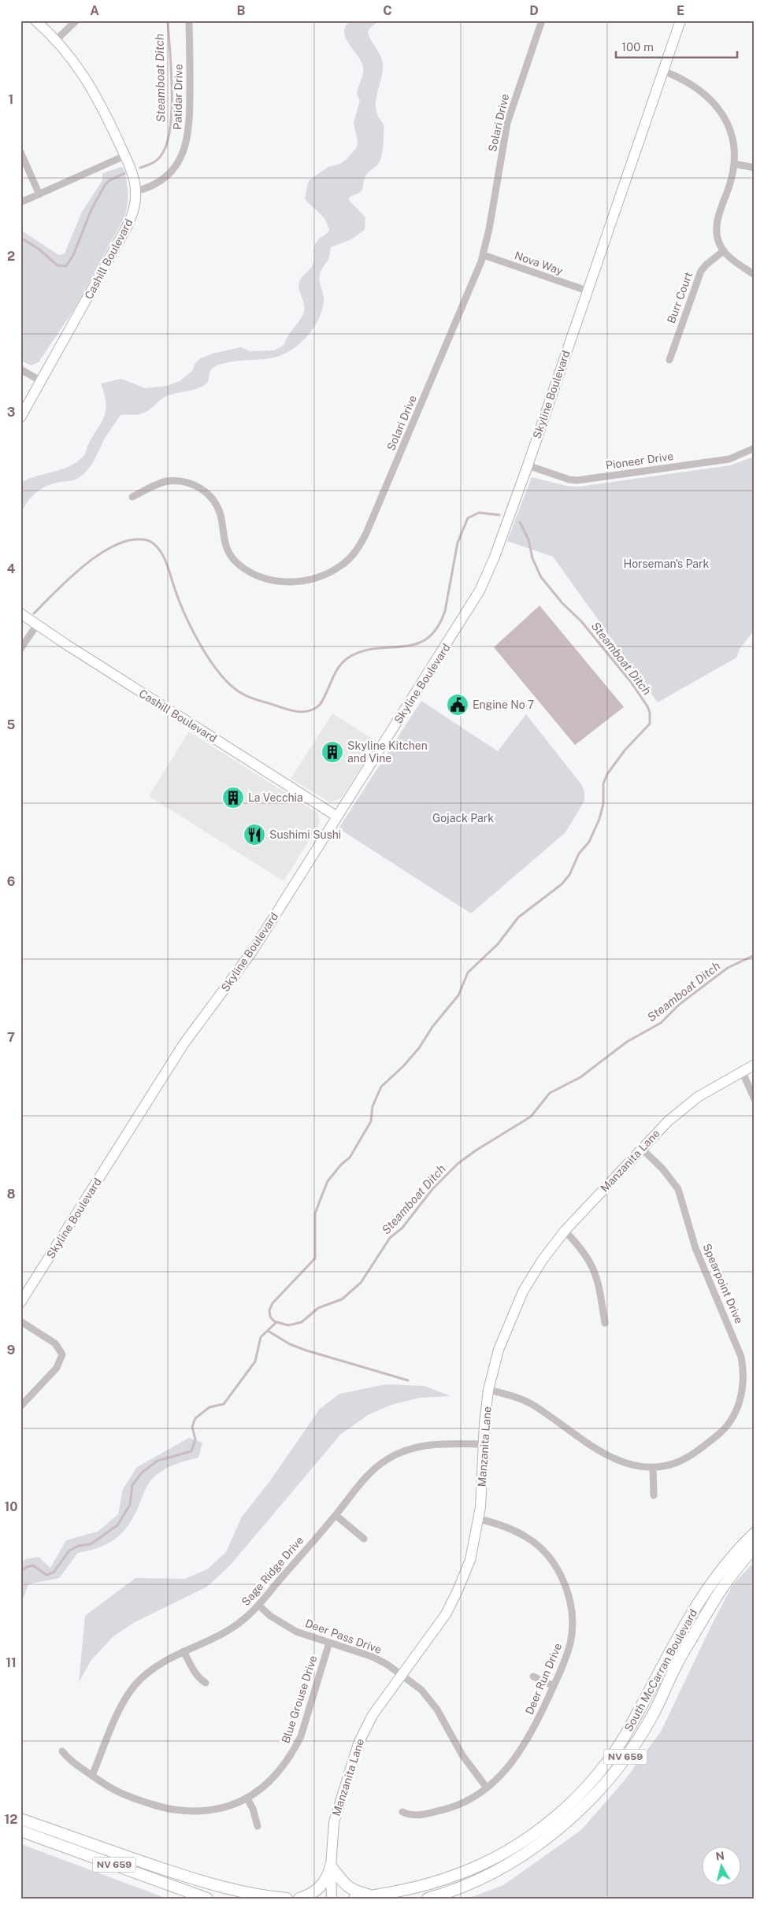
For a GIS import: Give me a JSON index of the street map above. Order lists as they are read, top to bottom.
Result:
{
  "streets": {
    "main road": ["South McCarran Boulevard", "NV 659"],
    "street": [
      "Patidar Drive",
      "Solari Drive",
      "Cashill Boulevard",
      "Nova Way",
      "Burr Court",
      "Skyline Boulevard",
      "Pioneer Drive",
      "Manzanita Lane",
      "Spearpoint Drive",
      "Sage Ridge Drive",
      "Deer Pass Drive",
      "Deer Run Drive",
      "Blue Grouse Drive"
    ]
  },
  "crossings": [
    ["Patidar Drive", "Cashill Boulevard"],
    ["Solari Drive", "Nova Way"],
    ["Cashill Boulevard", "Skyline Boulevard"],
    ["Nova Way", "Skyline Boulevard"],
    ["Skyline Boulevard", "Pioneer Drive"],
    ["Manzanita Lane", "Spearpoint Drive"],
    ["Manzanita Lane", "Sage Ridge Drive"],
    ["Manzanita Lane", "Deer Pass Drive"],
    ["Manzanita Lane", "Deer Run Drive"],
    ["Sage Ridge Drive", "Deer Pass Drive"],
    ["Sage Ridge Drive", "Blue Grouse Drive"],
    ["Deer Pass Drive", "Deer Run Drive"],
    ["Deer Pass Drive", "Blue Grouse Drive"]
  ],
  "water": ["Steamboat Ditch"],
  "parks": ["Horseman's Park", "Gojack Park"],
  "places": {
    "public building": ["Engine No 7"],
    "building": ["Skyline Kitchen and Vine", "La Vecchia"],
    "restaurant": ["Sushimi Sushi"]
  },
  "scale_bar": "100 m",
  "north": "top",
  "grid": {
    "columns": [
      "A",
      "B",
      "C",
      "D",
      "E"
    ],
    "rows": [
      "1",
      "2",
      "3",
      "4",
      "5",
      "6",
      "7",
      "8",
      "9",
      "10",
      "11",
      "12"
    ]
  }
}
